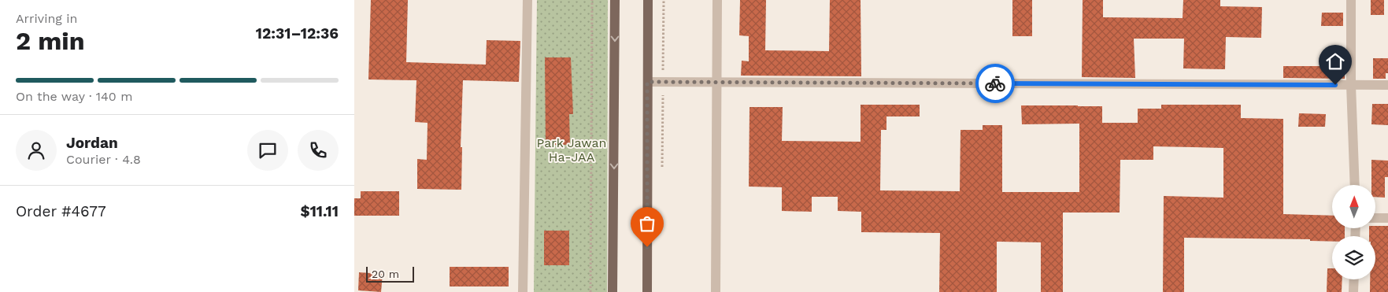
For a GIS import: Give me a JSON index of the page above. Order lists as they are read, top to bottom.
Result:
{
  "parks": ["Park Jawan Ha-JAA"],
  "scale_bar": "20 m",
  "north": "top",
  "page": {
    "heading": ["2 min", "Arriving in", "12:31–12:36"],
    "panel": [
      "Jordan",
      "Courier · 4.8",
      "Order #4677",
      "$11.11"
    ],
    "bar": "On the way · 140 m",
    "scale": "20 m"
  }
}
